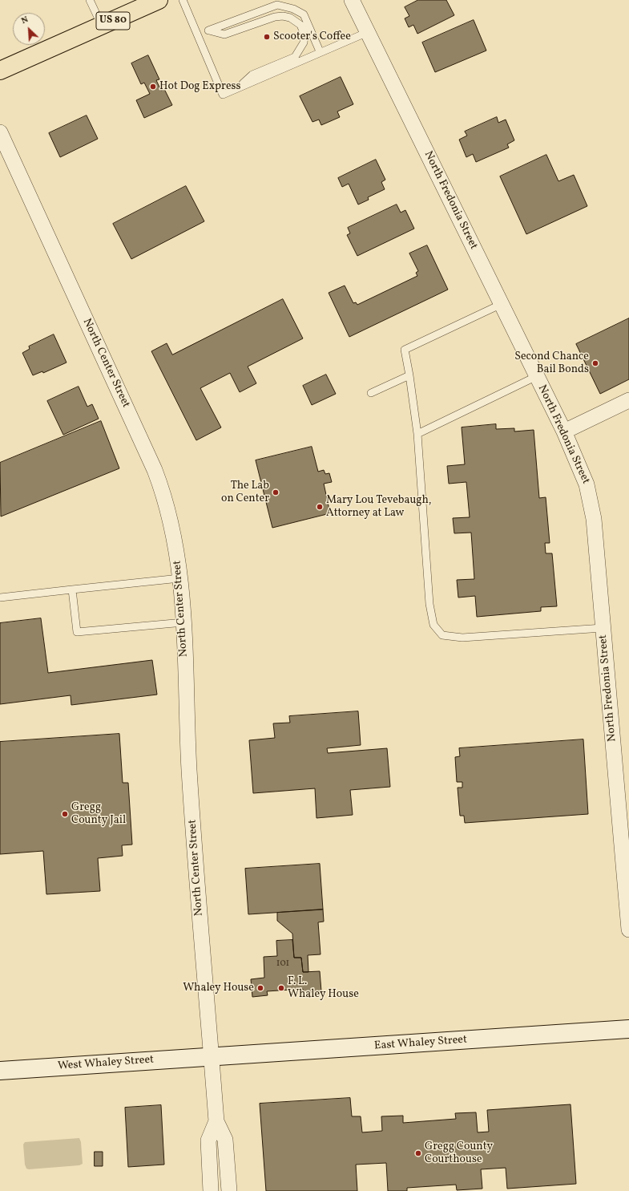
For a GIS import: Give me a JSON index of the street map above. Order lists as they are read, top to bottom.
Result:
{
  "streets": {
    "main road": ["US 80"],
    "street": [
      "North Fredonia Street",
      "North Center Street",
      "East Whaley Street",
      "West Whaley Street"
    ]
  },
  "crossings": [
    ["North Center Street", "East Whaley Street"],
    ["North Center Street", "West Whaley Street"],
    ["East Whaley Street", "West Whaley Street"]
  ],
  "places": [
    "Scooter's Coffee",
    "Hot Dog Express",
    "Second Chance Bail Bonds",
    "The Lab on Center",
    "Mary Lou Tevebaugh, Attorney at Law",
    "Gregg County Jail",
    "Whaley House",
    "F. L. Whaley House",
    "Gregg County Courthouse"
  ],
  "house_numbers": ["101"],
  "north": "top left"
}
